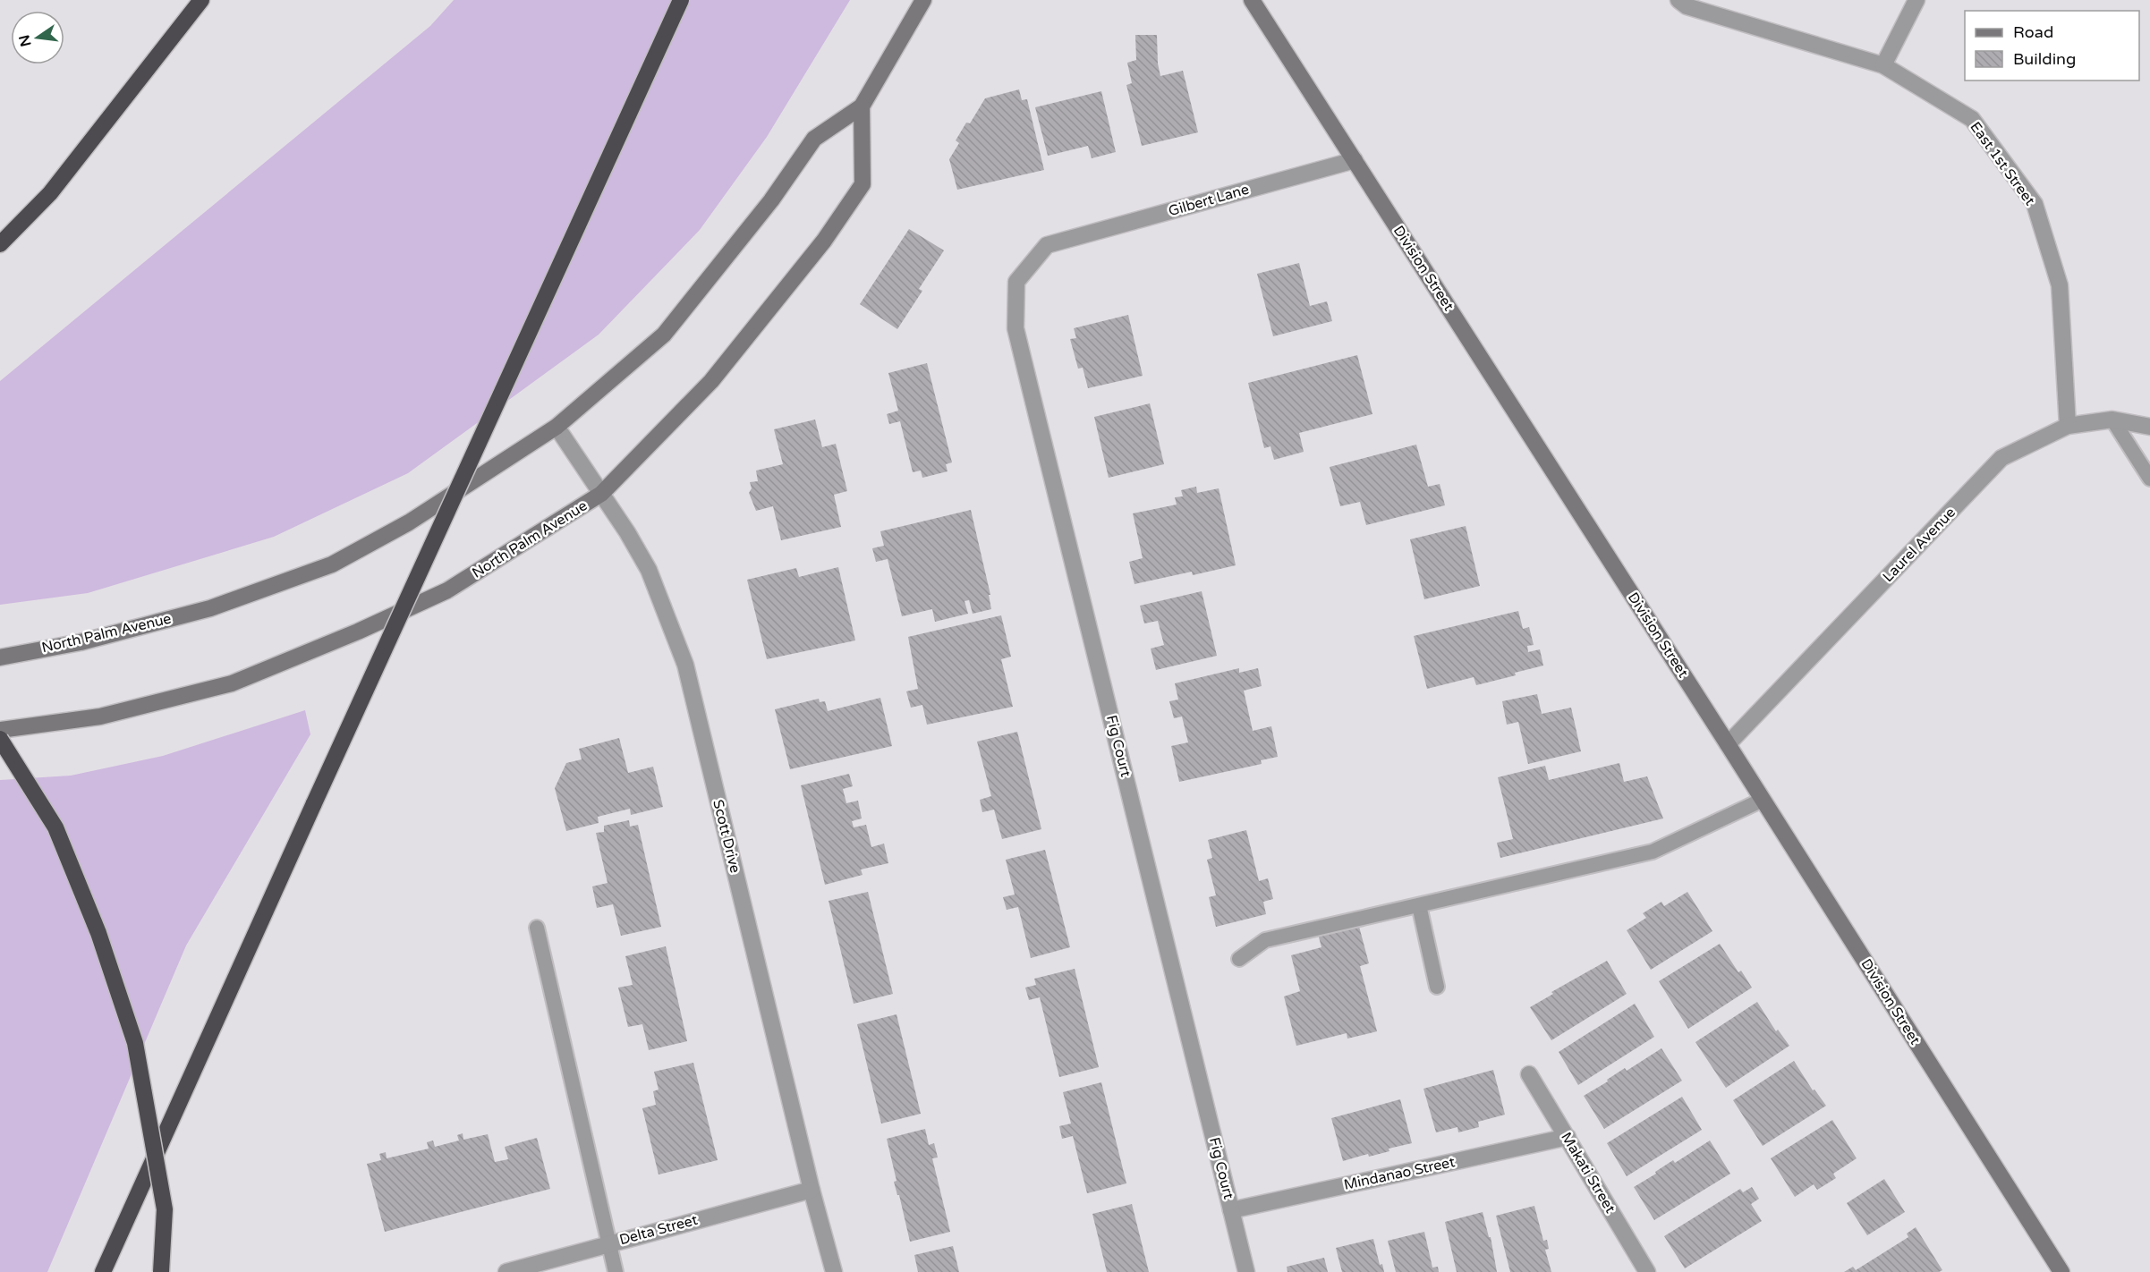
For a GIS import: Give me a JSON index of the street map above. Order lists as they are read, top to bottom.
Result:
{
  "streets": {
    "main road": ["Division Street", "North Palm Avenue"],
    "street": [
      "East 1st Street",
      "Gilbert Lane",
      "Laurel Avenue",
      "Fig Court",
      "Scott Drive",
      "Makati Street",
      "Mindanao Street",
      "Delta Street"
    ]
  },
  "crossings": [
    ["East 1st Street", "Laurel Avenue"],
    ["Gilbert Lane", "Division Street"],
    ["Gilbert Lane", "Fig Court"],
    ["Division Street", "Laurel Avenue"],
    ["North Palm Avenue", "Scott Drive"],
    ["Fig Court", "Mindanao Street"],
    ["Scott Drive", "Delta Street"],
    ["Makati Street", "Mindanao Street"]
  ],
  "legend": ["Road", "Building"],
  "north": "left"
}
